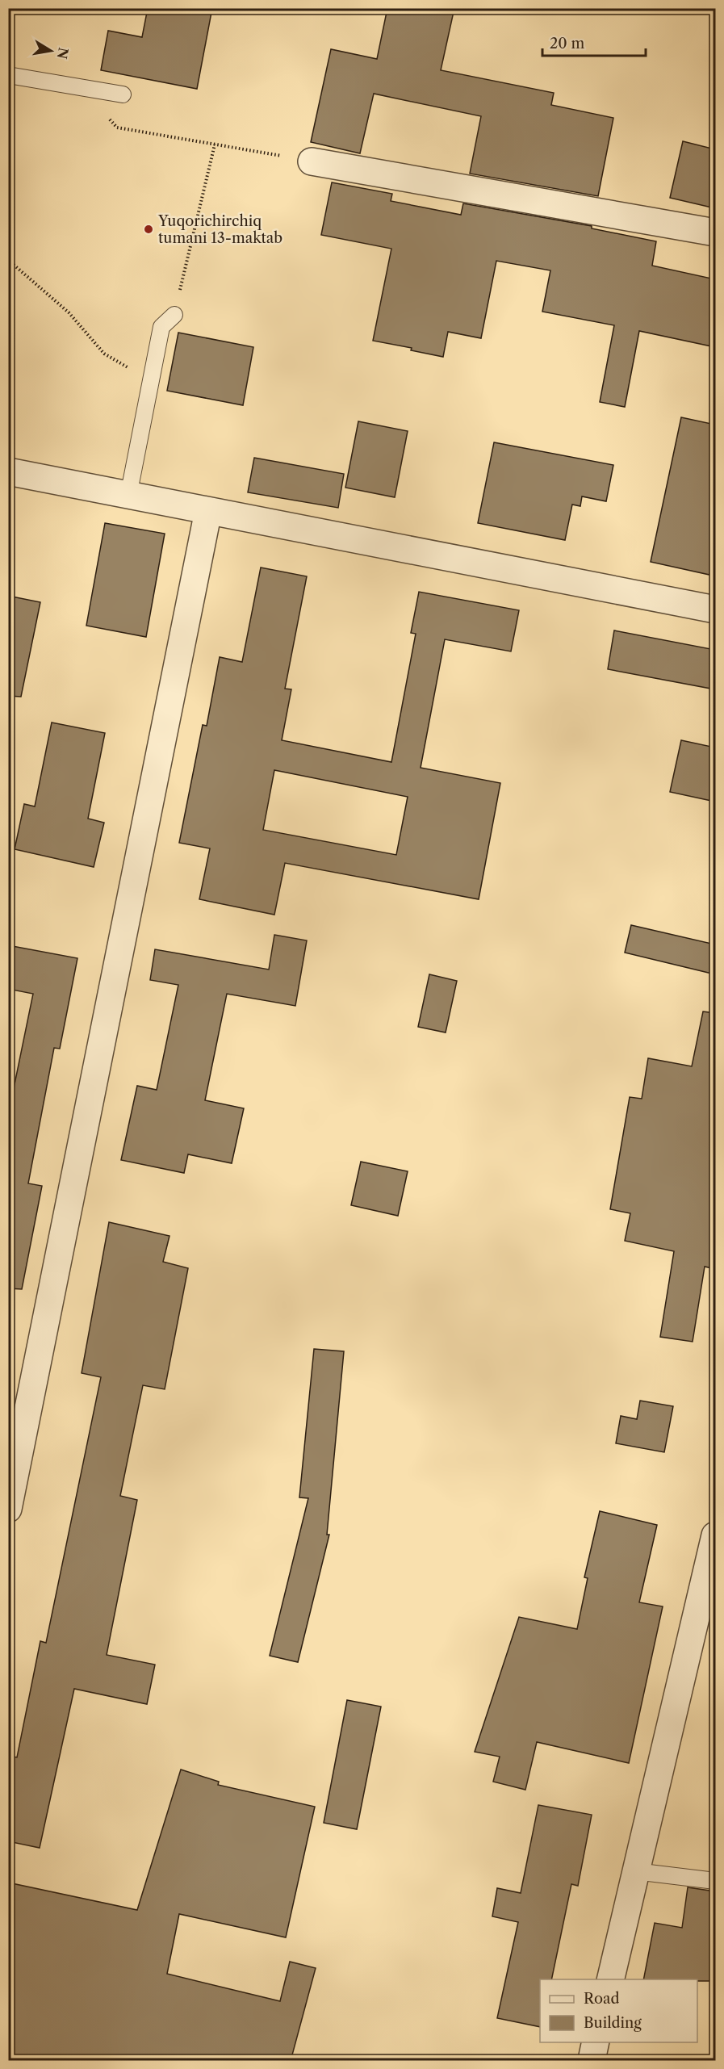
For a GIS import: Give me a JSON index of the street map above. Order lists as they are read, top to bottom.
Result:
{
  "places": ["Yuqorichirchiq tumani 13-maktab"],
  "legend": ["Road", "Building"],
  "scale_bar": "20 m",
  "north": "right"
}
